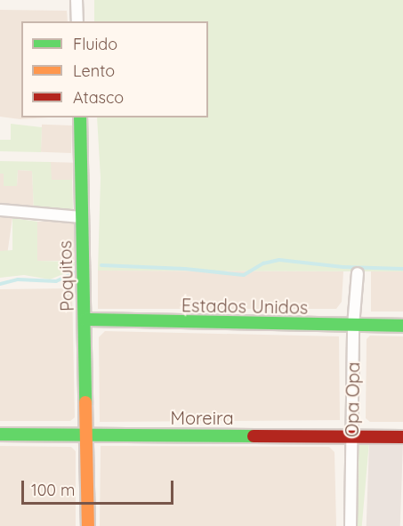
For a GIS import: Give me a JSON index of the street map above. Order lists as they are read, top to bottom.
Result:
{
  "streets": {
    "street": [
      "Poquitos",
      "Estados Unidos",
      "Opa Opa",
      "Moreira"
    ]
  },
  "crossings": [
    ["Poquitos", "Estados Unidos"],
    ["Poquitos", "Moreira"],
    ["Estados Unidos", "Opa Opa"],
    ["Opa Opa", "Moreira"]
  ],
  "legend": ["Fluido", "Lento", "Atasco"],
  "scale_bar": "100 m"
}
